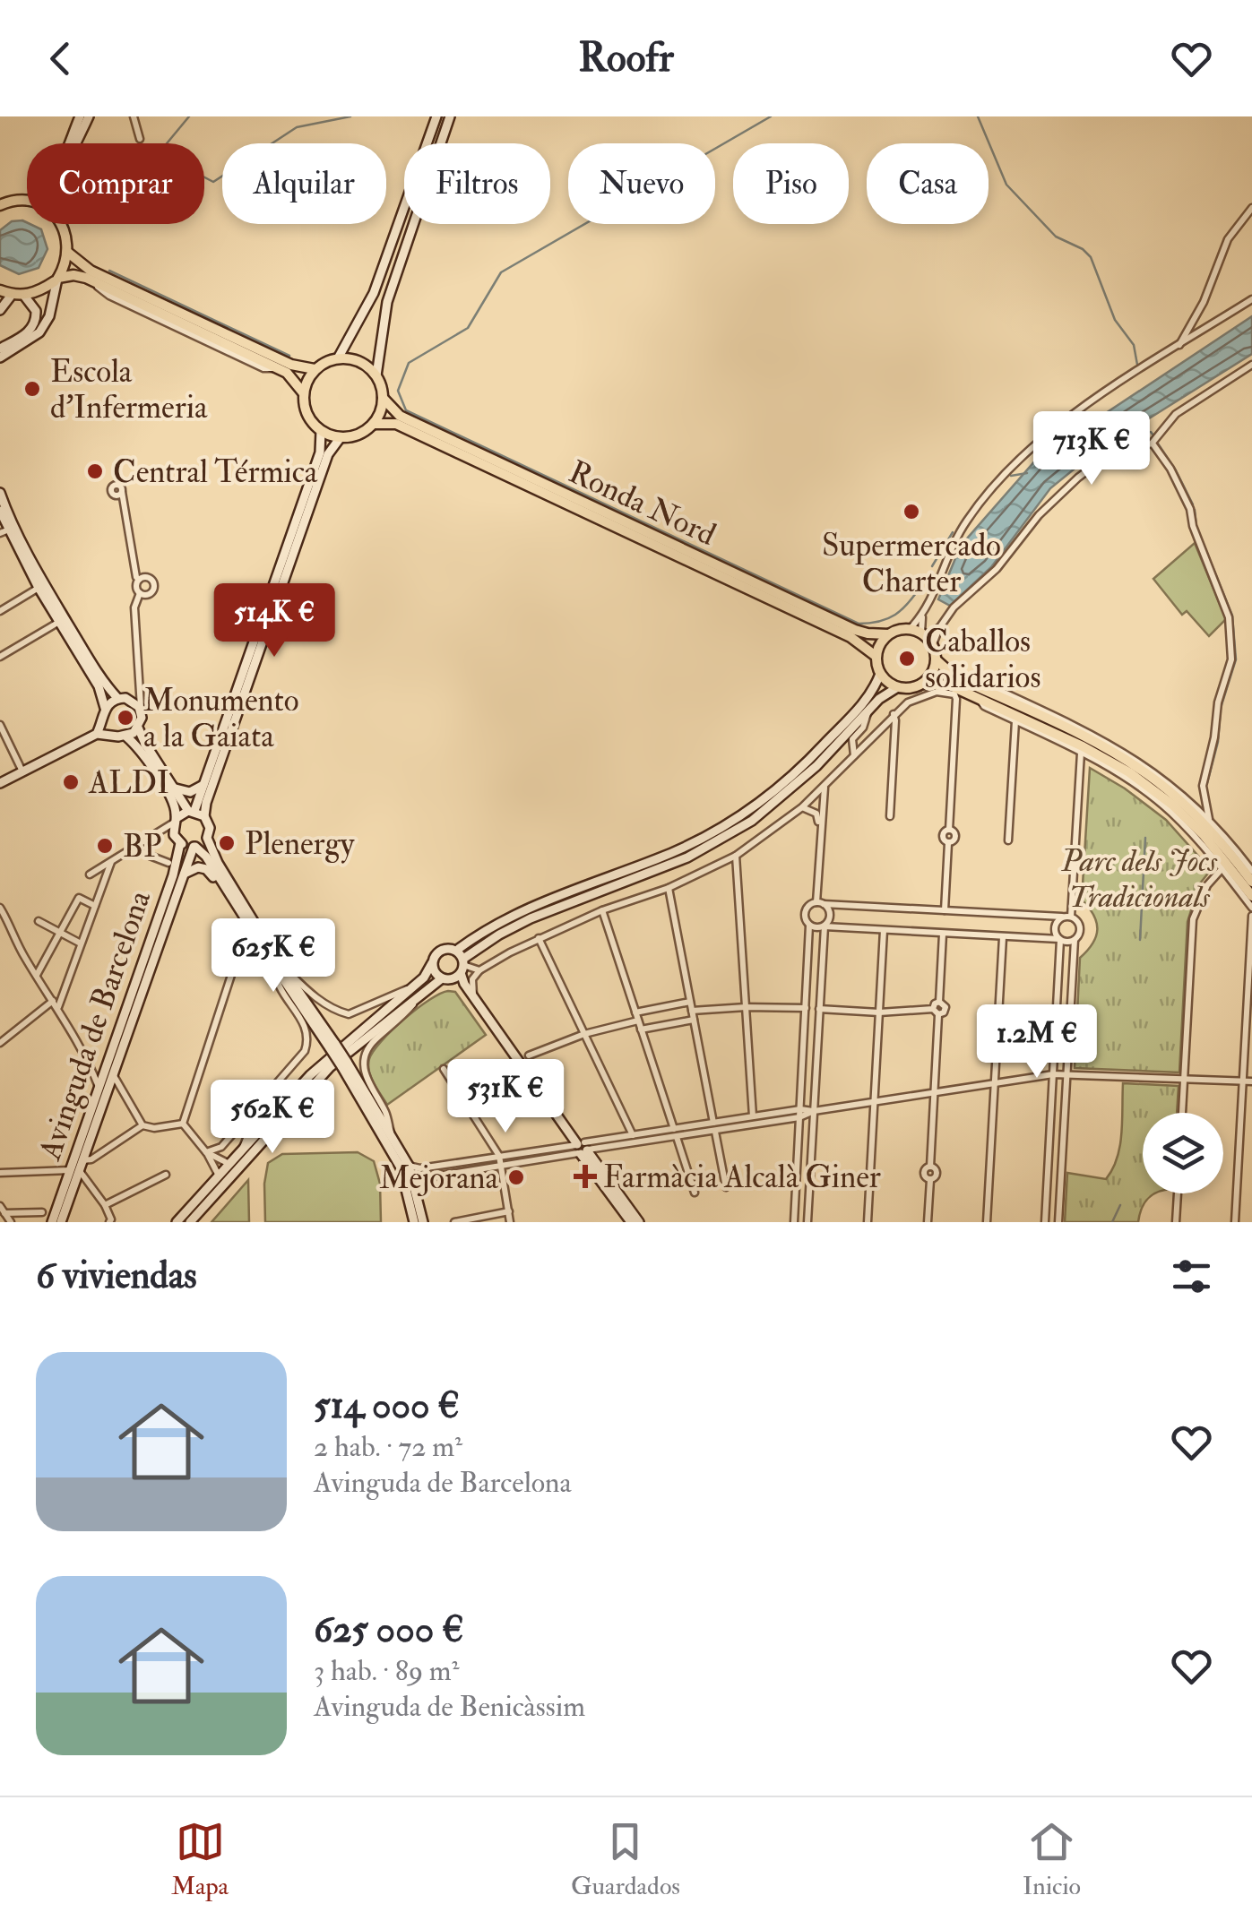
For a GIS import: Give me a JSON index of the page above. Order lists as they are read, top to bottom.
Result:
{
  "streets": {
    "main road": ["Ronda Nord", "Avinguda de Barcelona"]
  },
  "parks": ["Parc dels Jocs Tradicionals"],
  "places": {
    "other": [
      "Escola d'Infermeria",
      "Central Térmica",
      "Supermercado Charter",
      "Caballos solidarios",
      "Monumento a la Gaiata",
      "ALDI",
      "Plenergy",
      "BP",
      "Mejorana"
    ],
    "health": ["Farmàcia Alcalà Giner"]
  },
  "page": {
    "header": "Roofr",
    "chip": [
      "Comprar",
      "Alquilar",
      "Filtros",
      "Nuevo",
      "Piso",
      "Casa"
    ],
    "price": [
      "713K €",
      "514K €",
      "625K €",
      "1.2M €",
      "531K €",
      "562K €"
    ],
    "heading": "6 viviendas",
    "list": [
      {
        "name": "514 000 €",
        "note": "2 hab. · 72 m² · Avinguda de Barcelona"
      },
      {
        "name": "625 000 €",
        "note": "3 hab. · 89 m² · Avinguda de Benicàssim"
      }
    ],
    "tabs": ["Mapa", "Guardados", "Inicio"]
  }
}
